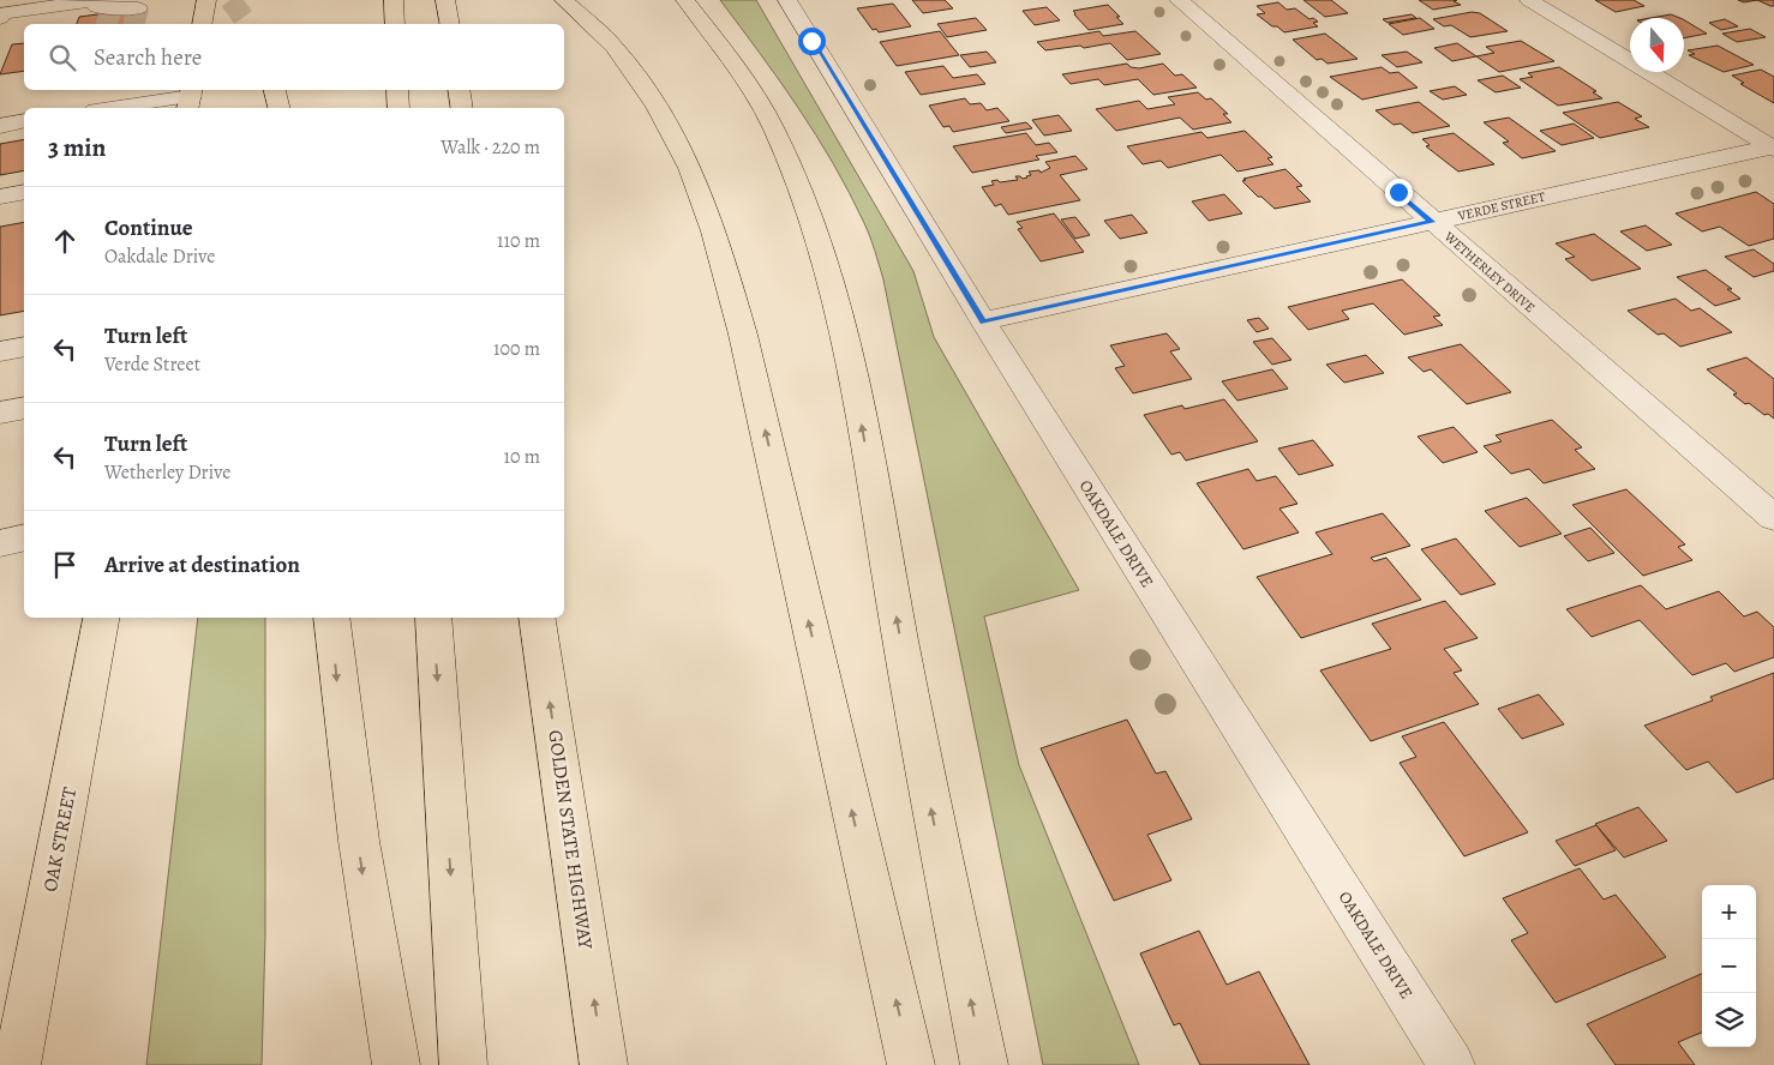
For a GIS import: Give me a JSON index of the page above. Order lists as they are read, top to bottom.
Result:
{
  "streets": {
    "main road": ["OAK STREET", "GOLDEN STATE HIGHWAY"],
    "street": ["VERDE STREET", "WETHERLEY DRIVE", "OAKDALE DRIVE"]
  },
  "crossings": [
    ["VERDE STREET", "WETHERLEY DRIVE"],
    ["VERDE STREET", "OAKDALE DRIVE"]
  ],
  "north": "bottom",
  "page": {
    "search": "Search here",
    "heading": ["3 min", "Walk · 220 m"],
    "list": [
      ["Continue", "Oakdale Drive", "110 m"],
      ["Turn left", "Verde Street", "100 m"],
      ["Turn left", "Wetherley Drive", "10 m"],
      "Arrive at destination"
    ],
    "map_buttons": ["+", "−"]
  }
}
